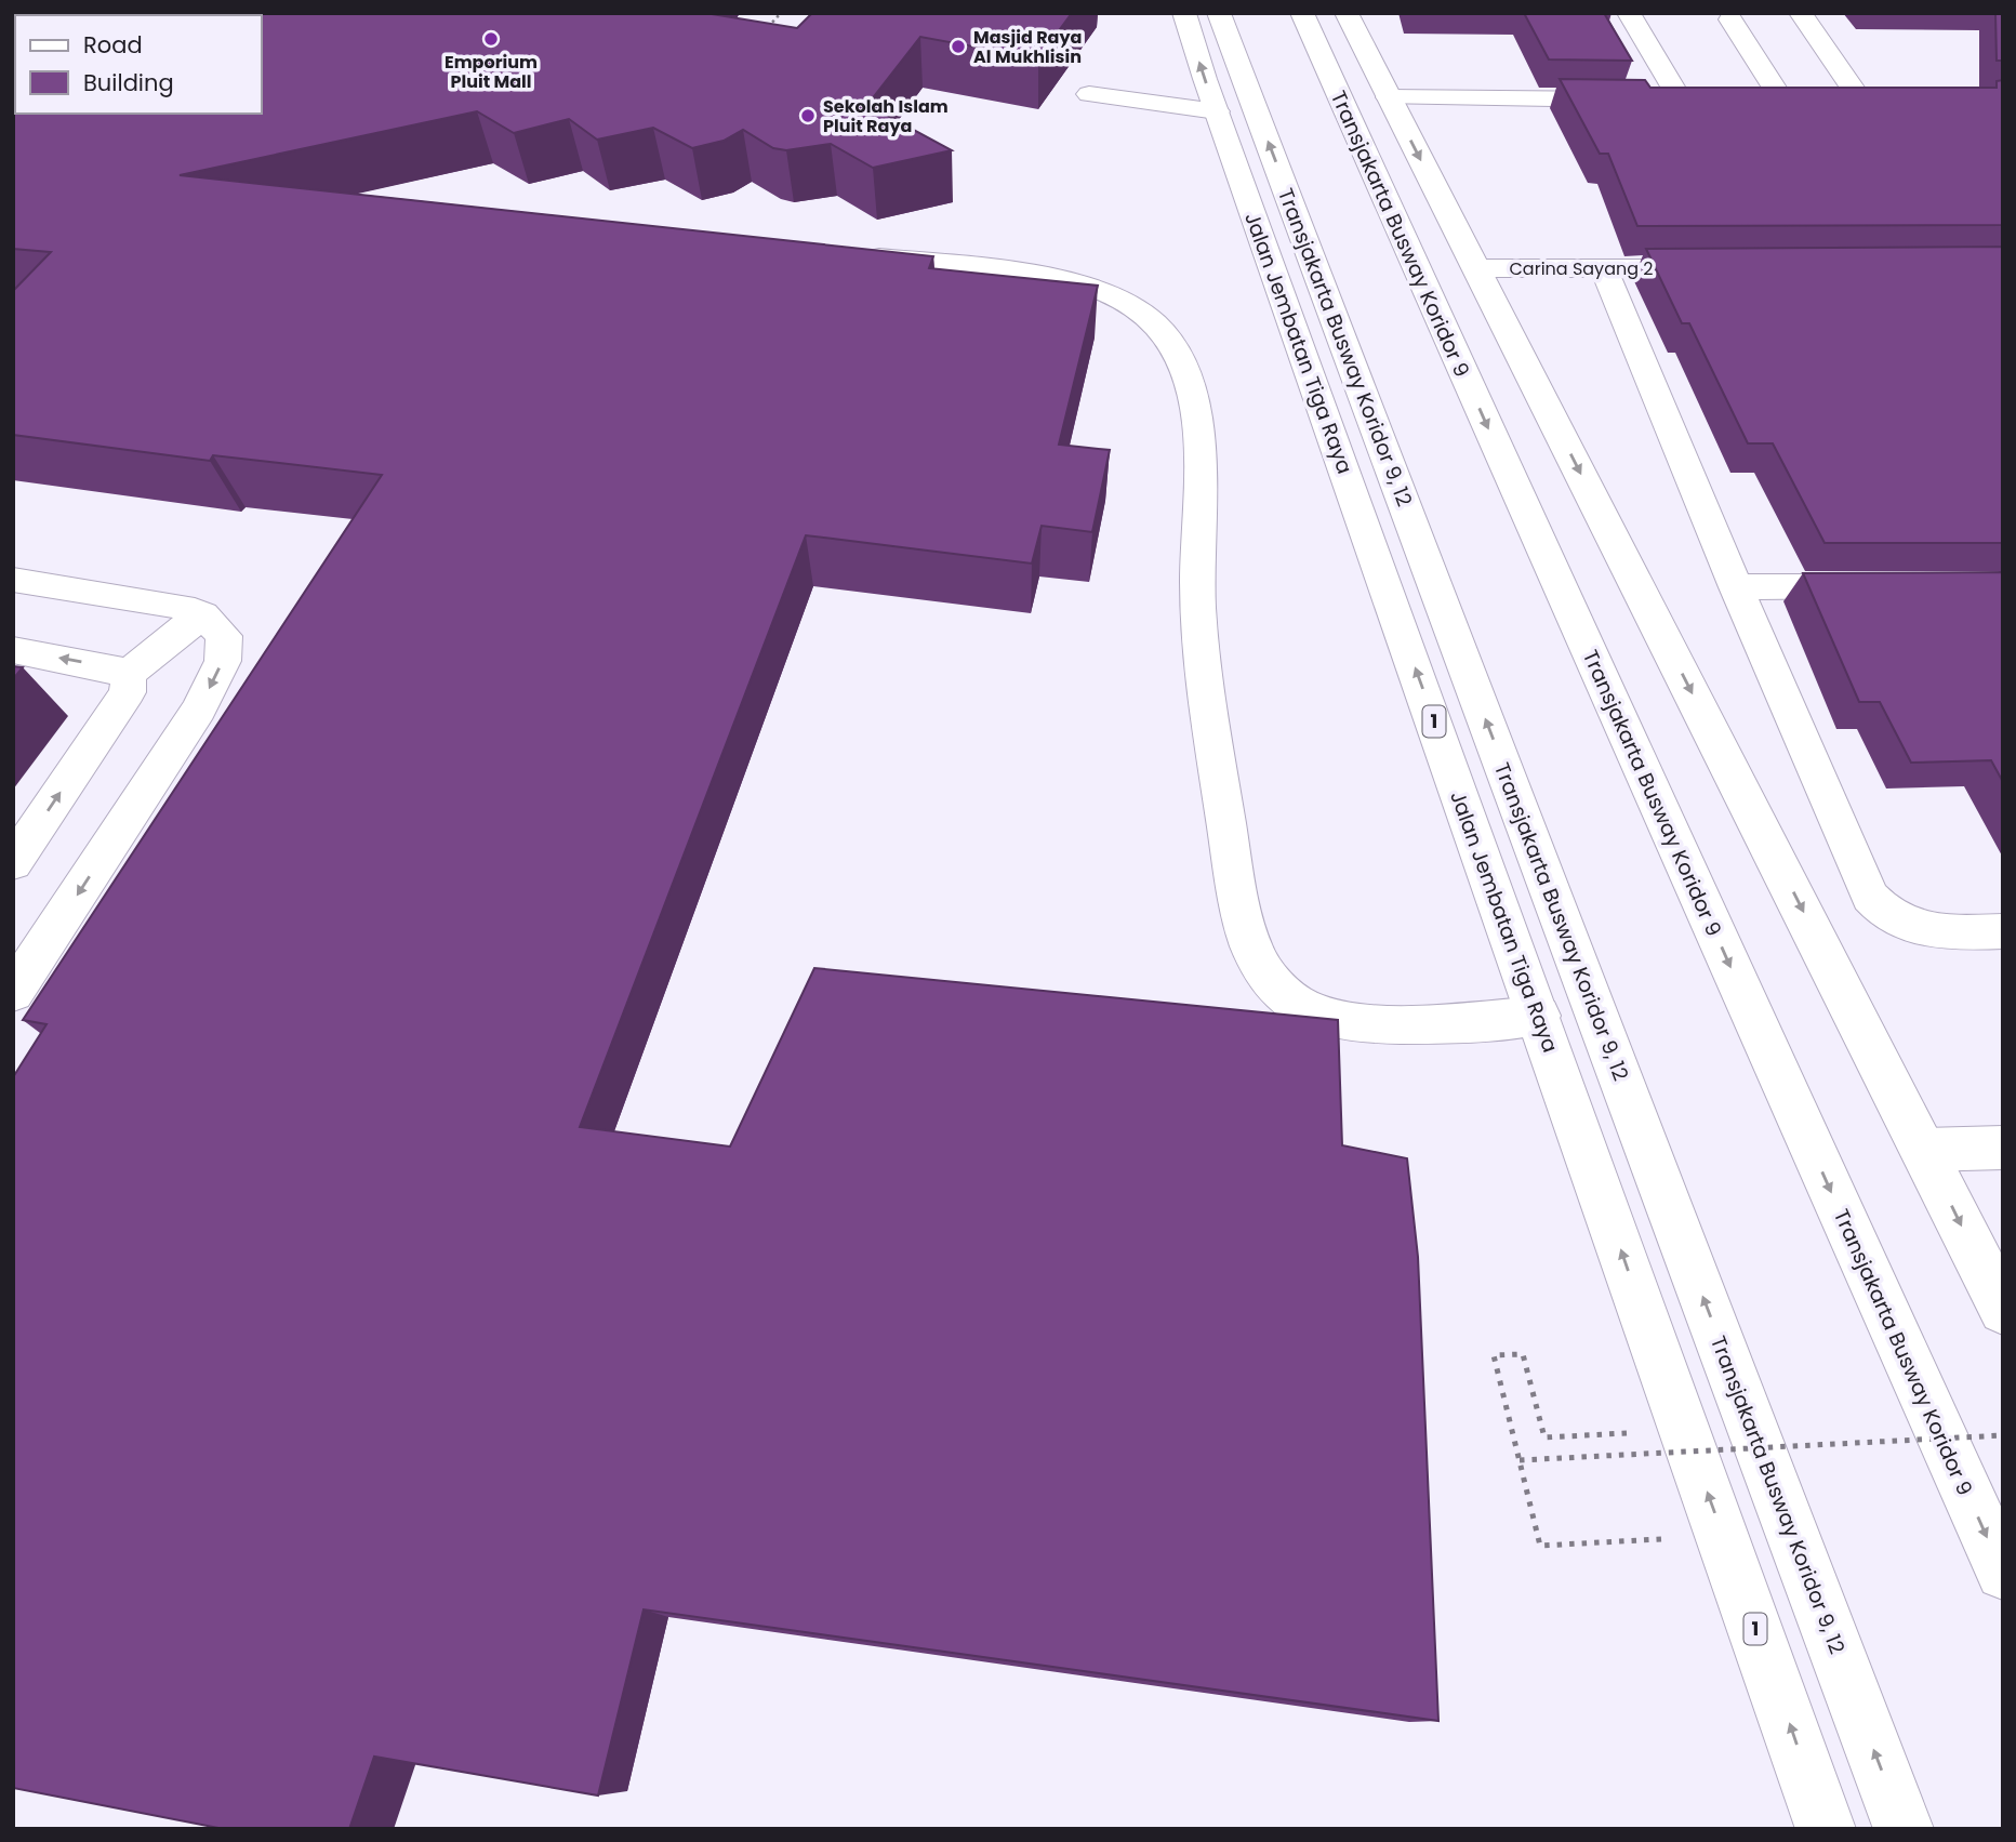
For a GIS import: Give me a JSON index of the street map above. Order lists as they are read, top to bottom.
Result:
{
  "streets": {
    "main road": [
      "Transjakarta Busway Koridor 9",
      "Carina Sayang 2",
      "Jalan Jembatan Tiga Raya",
      "Transjakarta Busway Koridor 9, 12",
      "1"
    ]
  },
  "places": ["Emporium Pluit Mall", "Masjid Raya Al Mukhlisin", "Sekolah Islam Pluit Raya"],
  "legend": ["Road", "Building"]
}
